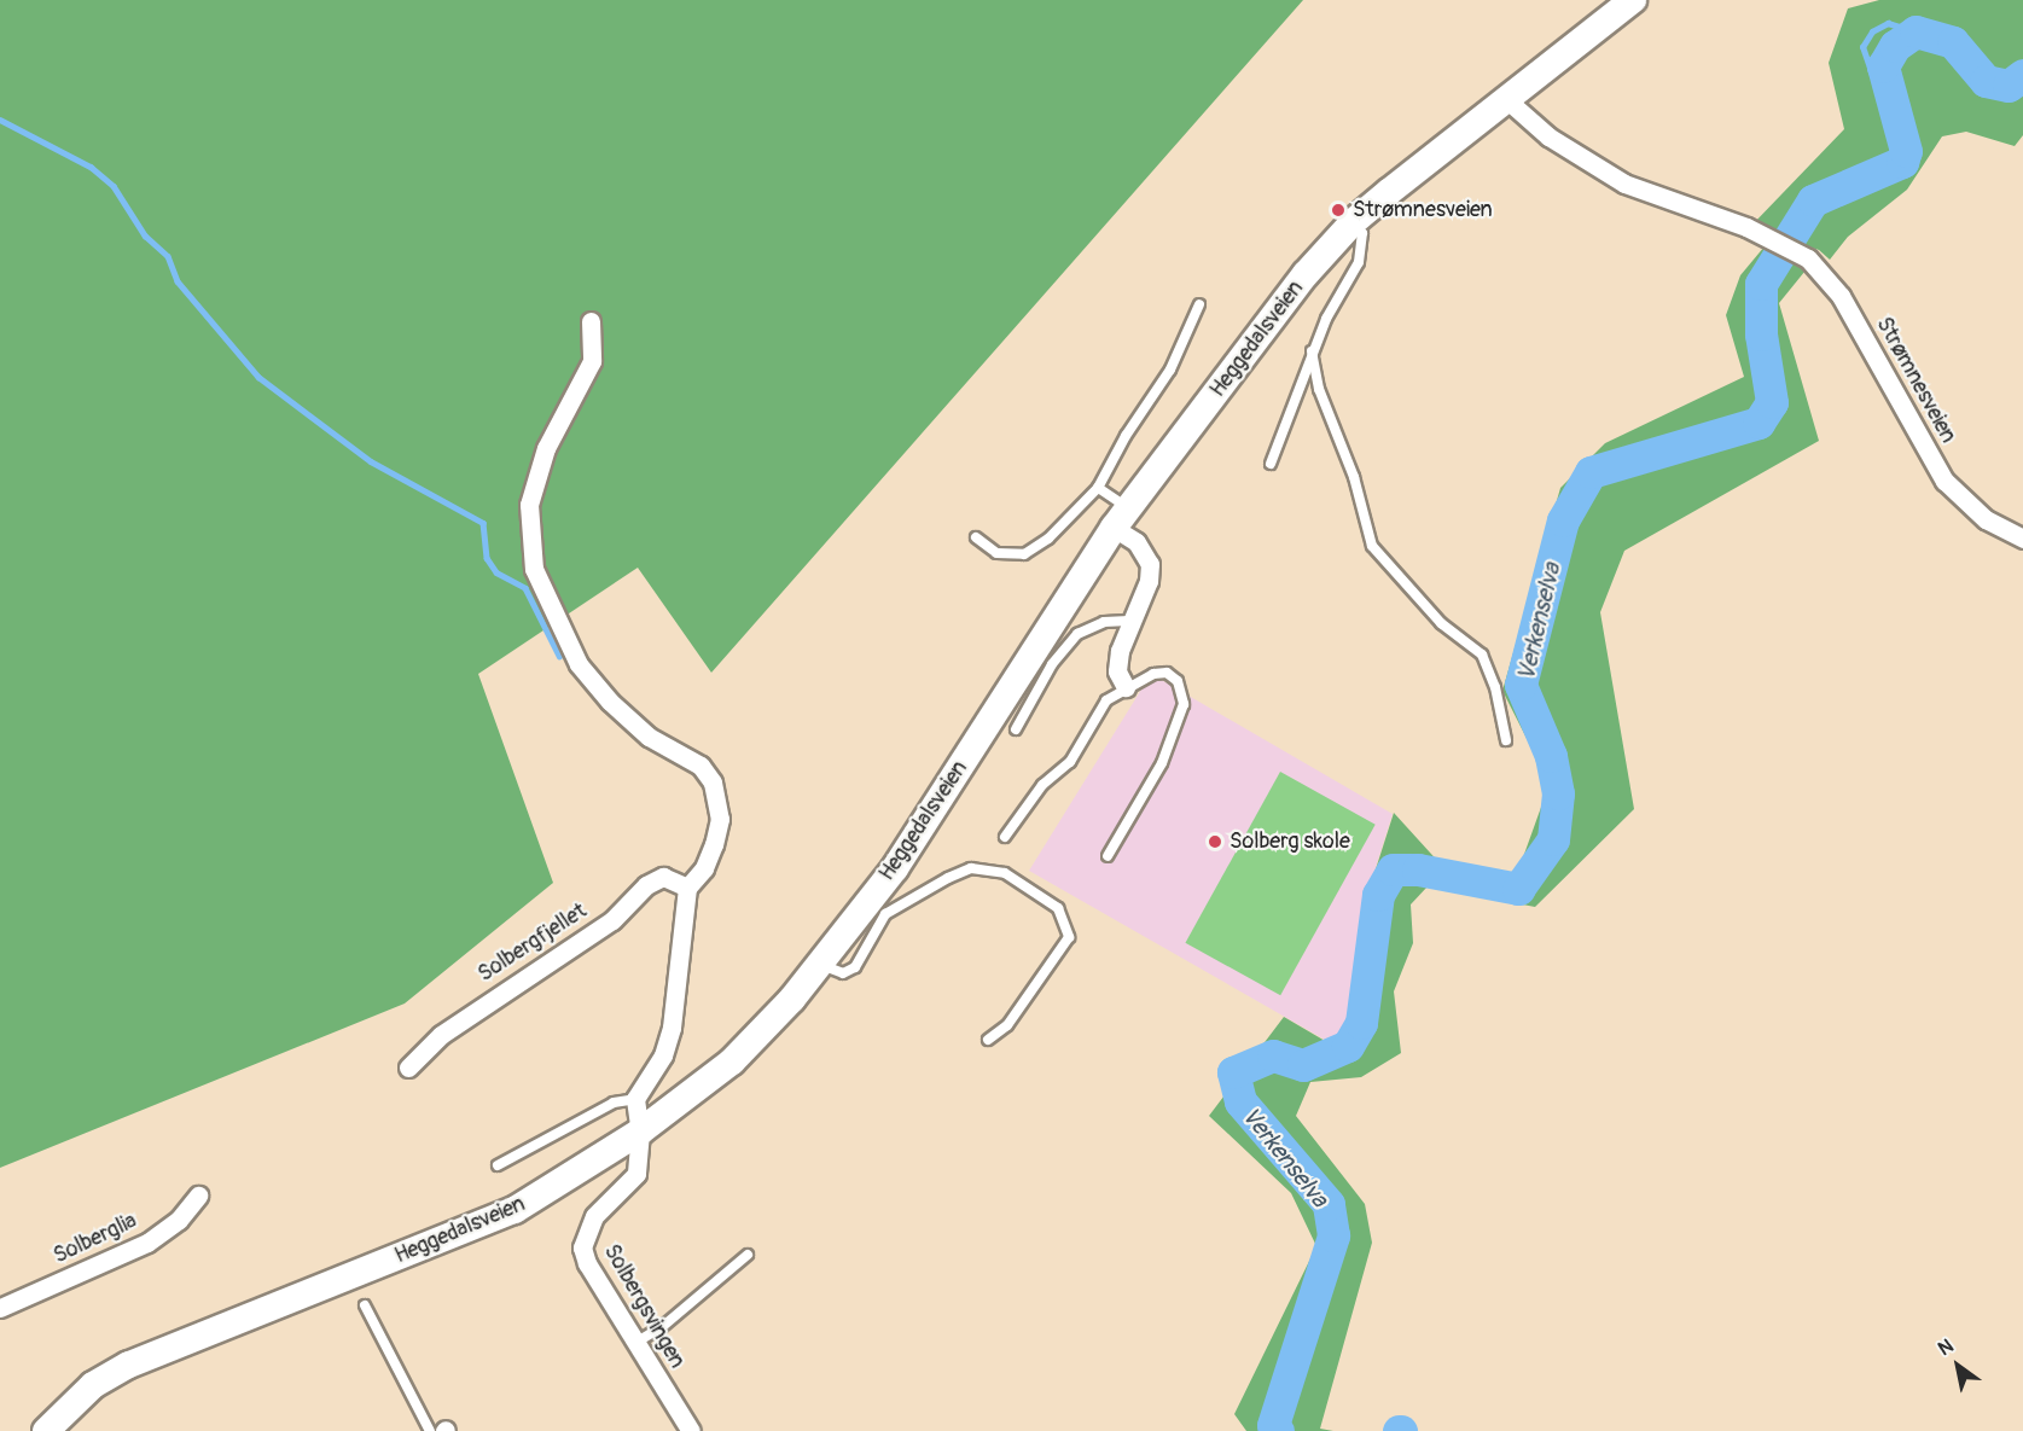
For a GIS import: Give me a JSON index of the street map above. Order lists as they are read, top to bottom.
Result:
{
  "streets": {
    "main road": ["Heggedalsveien"],
    "street": [
      "Strømnesveien",
      "Solbergfjellet",
      "Solberglia",
      "Solbergsvingen"
    ]
  },
  "crossings": [
    ["Heggedalsveien", "Strømnesveien"],
    ["Heggedalsveien", "Solbergsvingen"]
  ],
  "water": ["Verkenselva"],
  "places": ["Strømnesveien", "Solberg skole"],
  "north": "top left"
}
